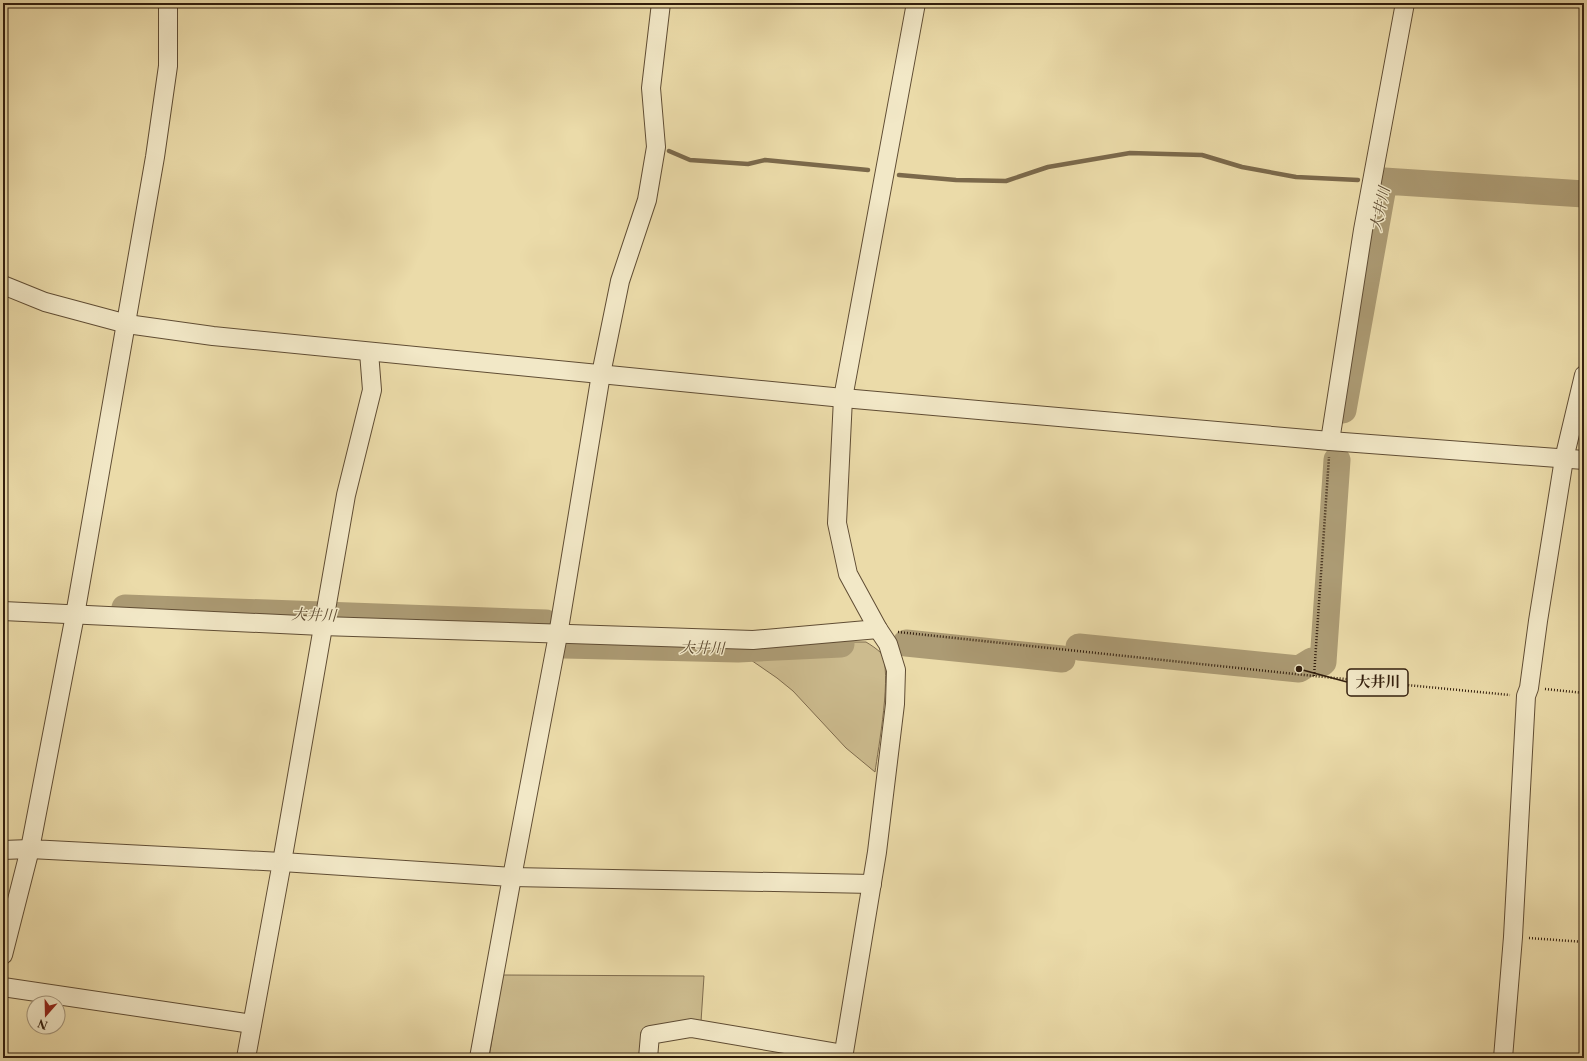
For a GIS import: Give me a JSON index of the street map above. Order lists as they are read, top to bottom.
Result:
{
  "water": ["大井川"],
  "places": ["大井川"],
  "north": "bottom"
}
